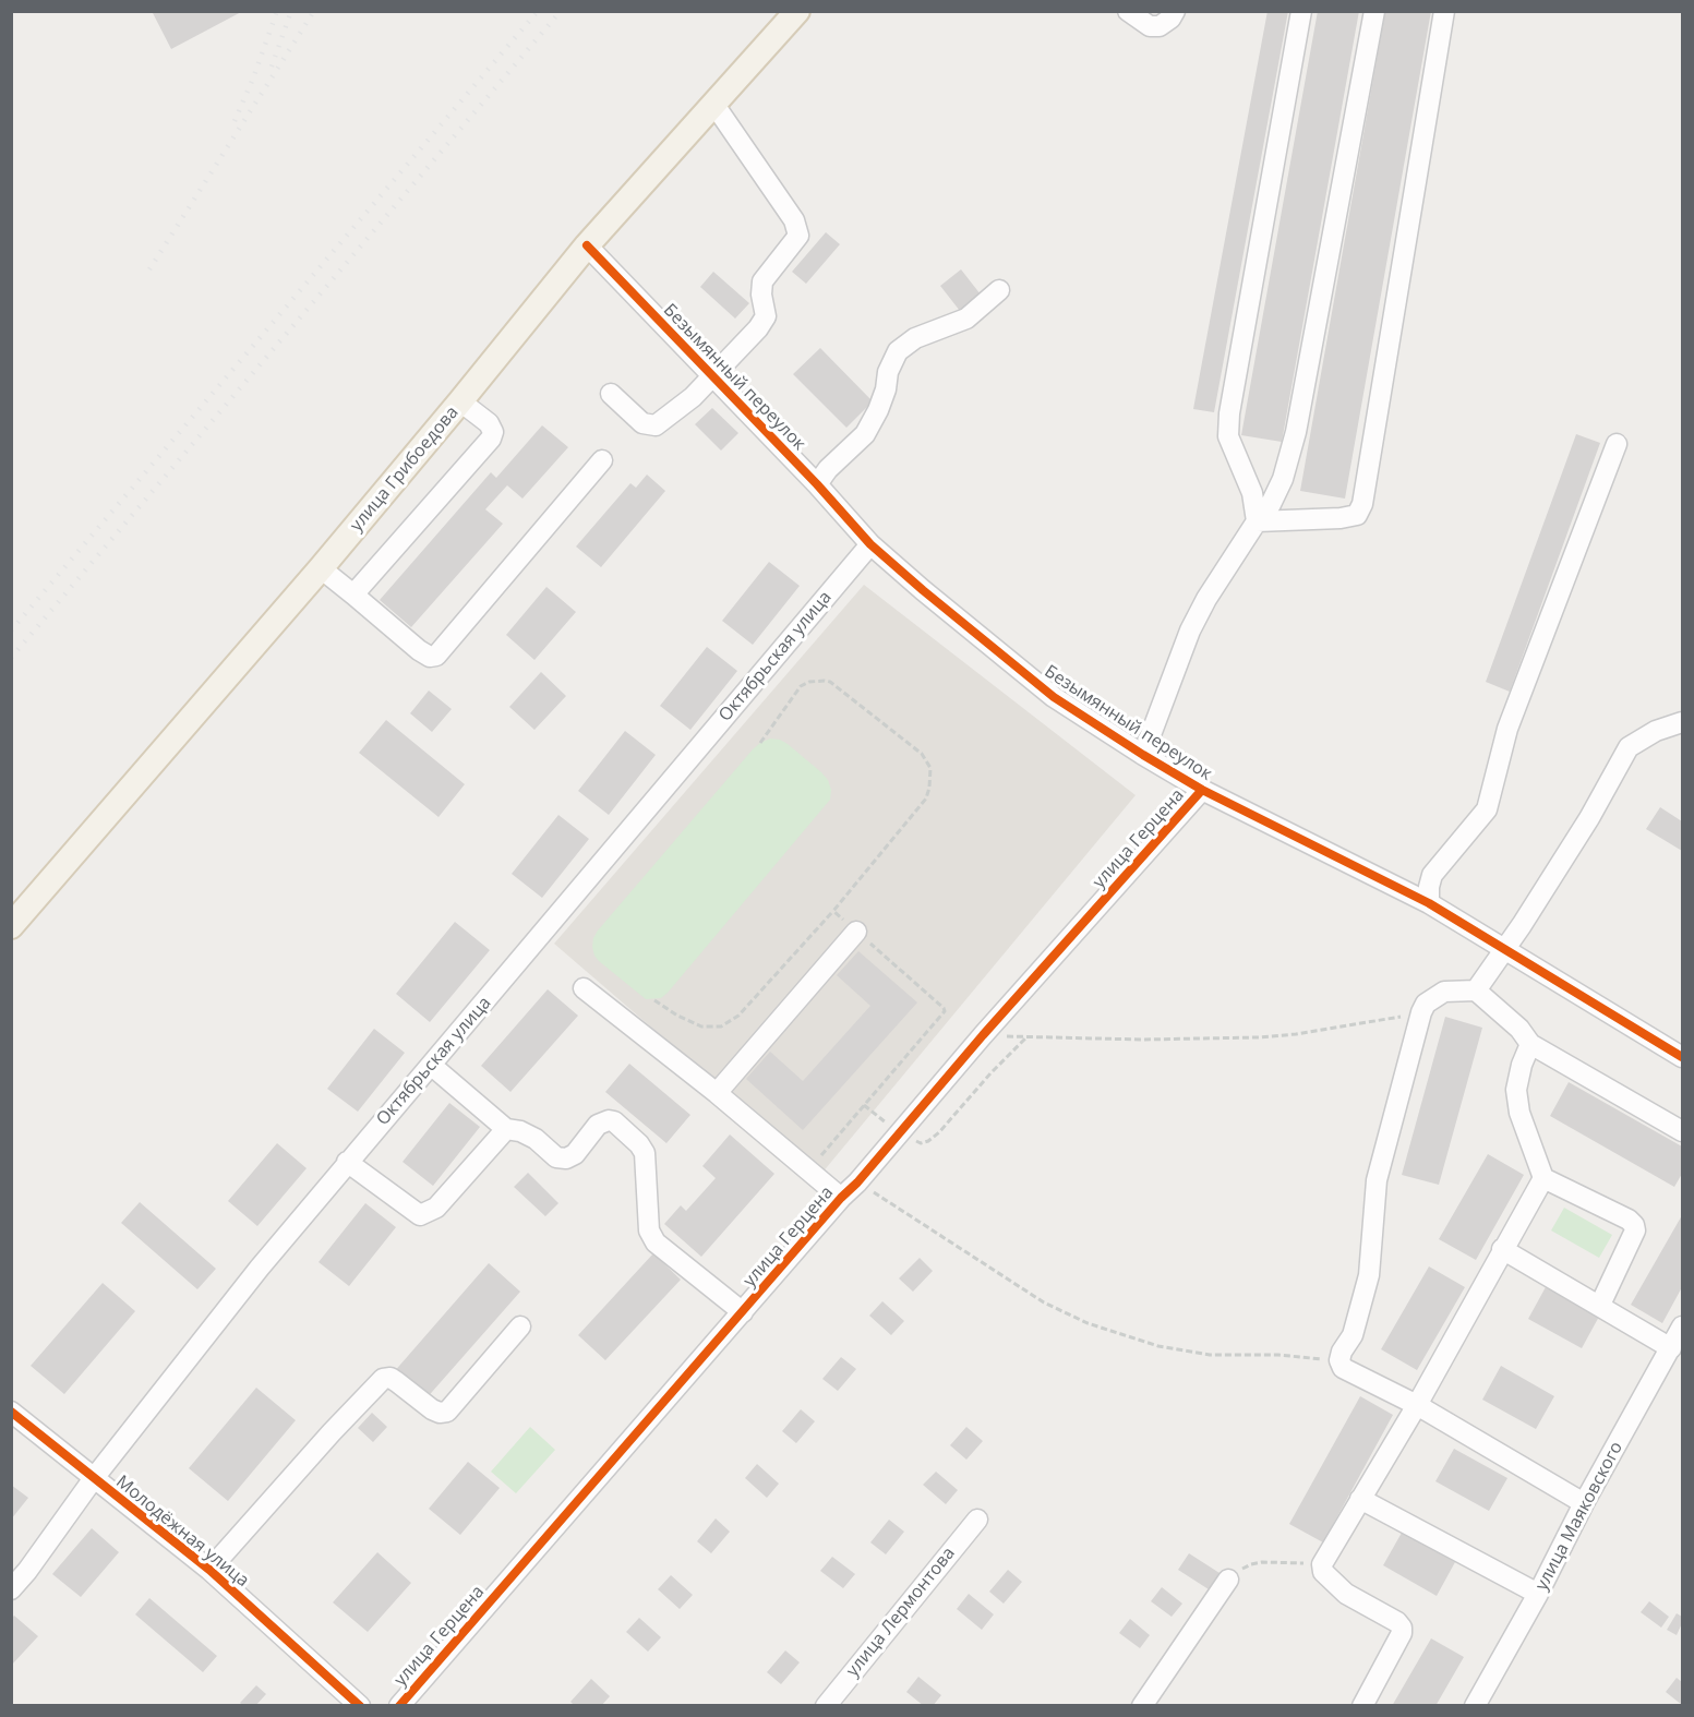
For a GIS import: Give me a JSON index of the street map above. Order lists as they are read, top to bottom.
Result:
{
  "streets": {
    "main road": ["улица Грибоедова"],
    "street": [
      "Безымянный переулок",
      "Октябрьская улица",
      "улица Герцена",
      "улица Маяковского",
      "Молодёжная улица",
      "улица Лермонтова"
    ]
  },
  "crossings": [
    ["Безымянный переулок", "улица Грибоедова"],
    ["Безымянный переулок", "Октябрьская улица"],
    ["Безымянный переулок", "улица Герцена"],
    ["Октябрьская улица", "Молодёжная улица"]
  ]
}
